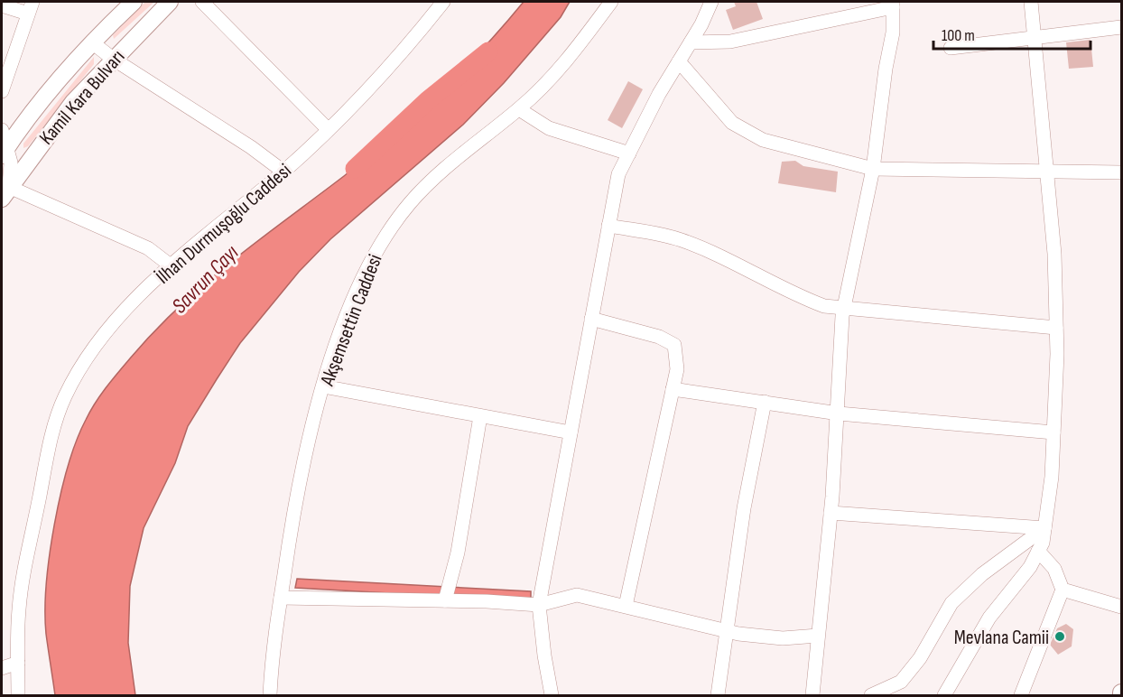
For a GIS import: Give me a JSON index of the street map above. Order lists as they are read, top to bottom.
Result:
{
  "streets": {
    "main road": ["Kamil Kara Bulvarı"],
    "street": ["İlhan Durmuşoğlu Caddesi", "Akşemsettin Caddesi"]
  },
  "water": ["Savrun Çayı"],
  "places": ["Mevlana Camii"],
  "scale_bar": "100 m"
}
